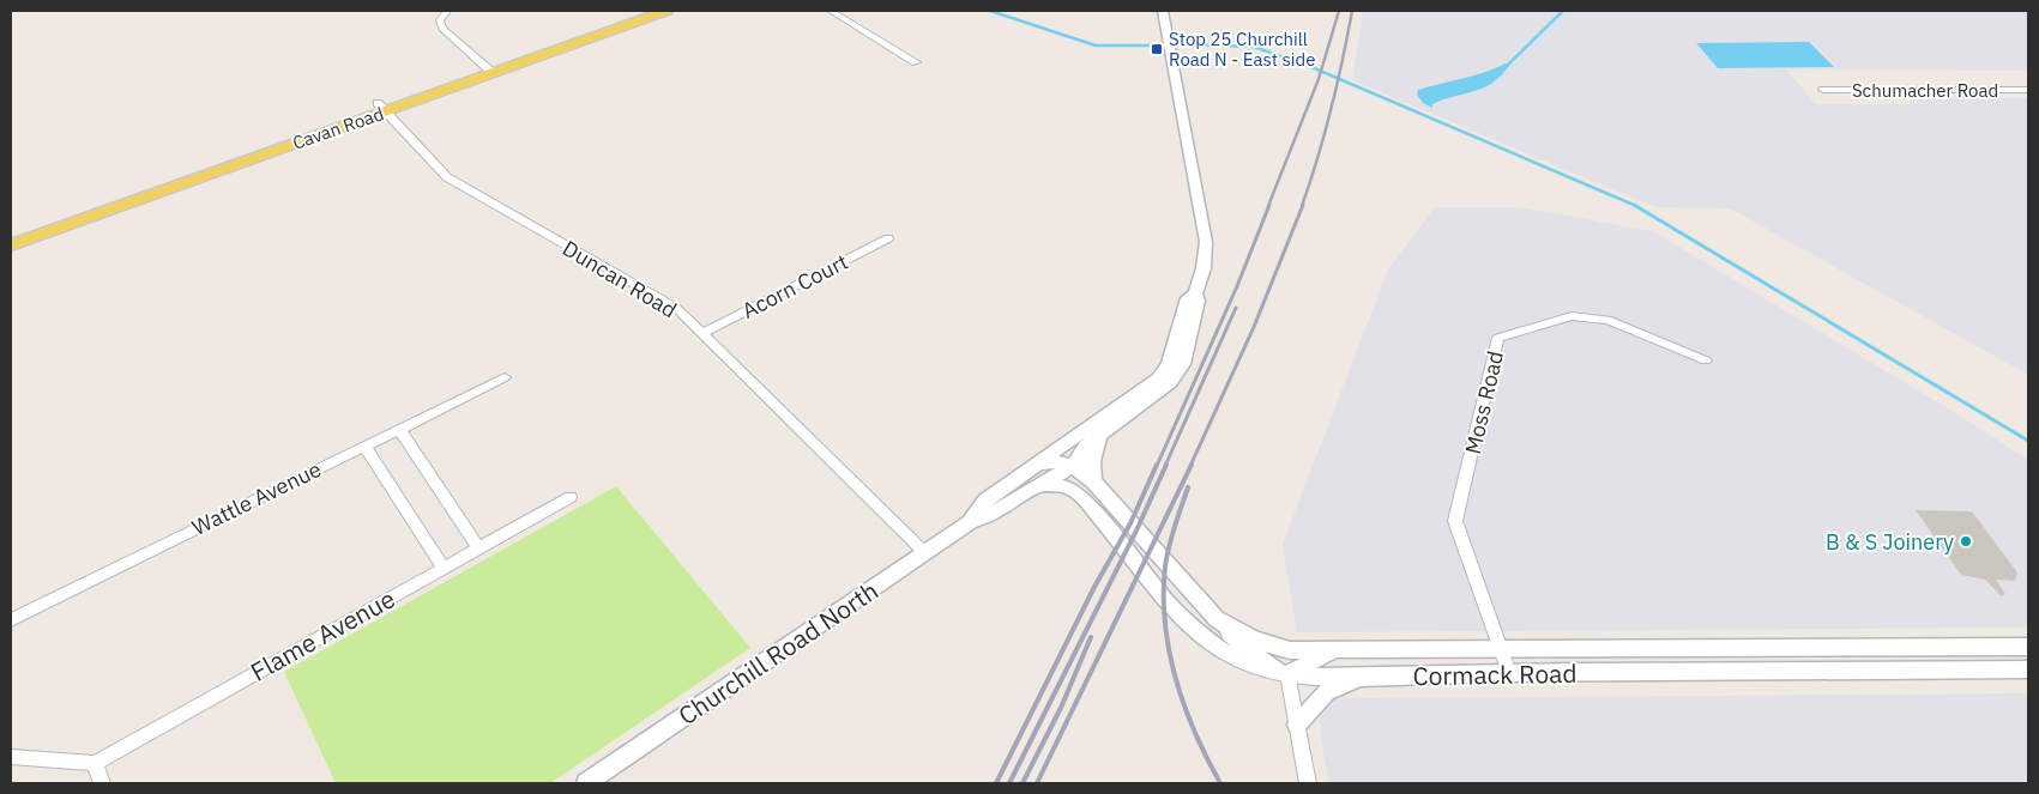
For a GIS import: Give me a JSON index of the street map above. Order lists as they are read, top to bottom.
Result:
{
  "streets": {
    "main road": ["Cavan Road"],
    "street": [
      "Schumacher Road",
      "Duncan Road",
      "Acorn Court",
      "Moss Road",
      "Wattle Avenue",
      "Flame Avenue",
      "Churchill Road North",
      "Cormack Road"
    ]
  },
  "crossings": [
    ["Cavan Road", "Duncan Road"],
    ["Duncan Road", "Acorn Court"],
    ["Duncan Road", "Churchill Road North"],
    ["Moss Road", "Cormack Road"],
    ["Churchill Road North", "Cormack Road"]
  ],
  "places": {
    "transit": ["Stop 25 Churchill Road N - East side"],
    "other": ["B & S Joinery"]
  }
}
